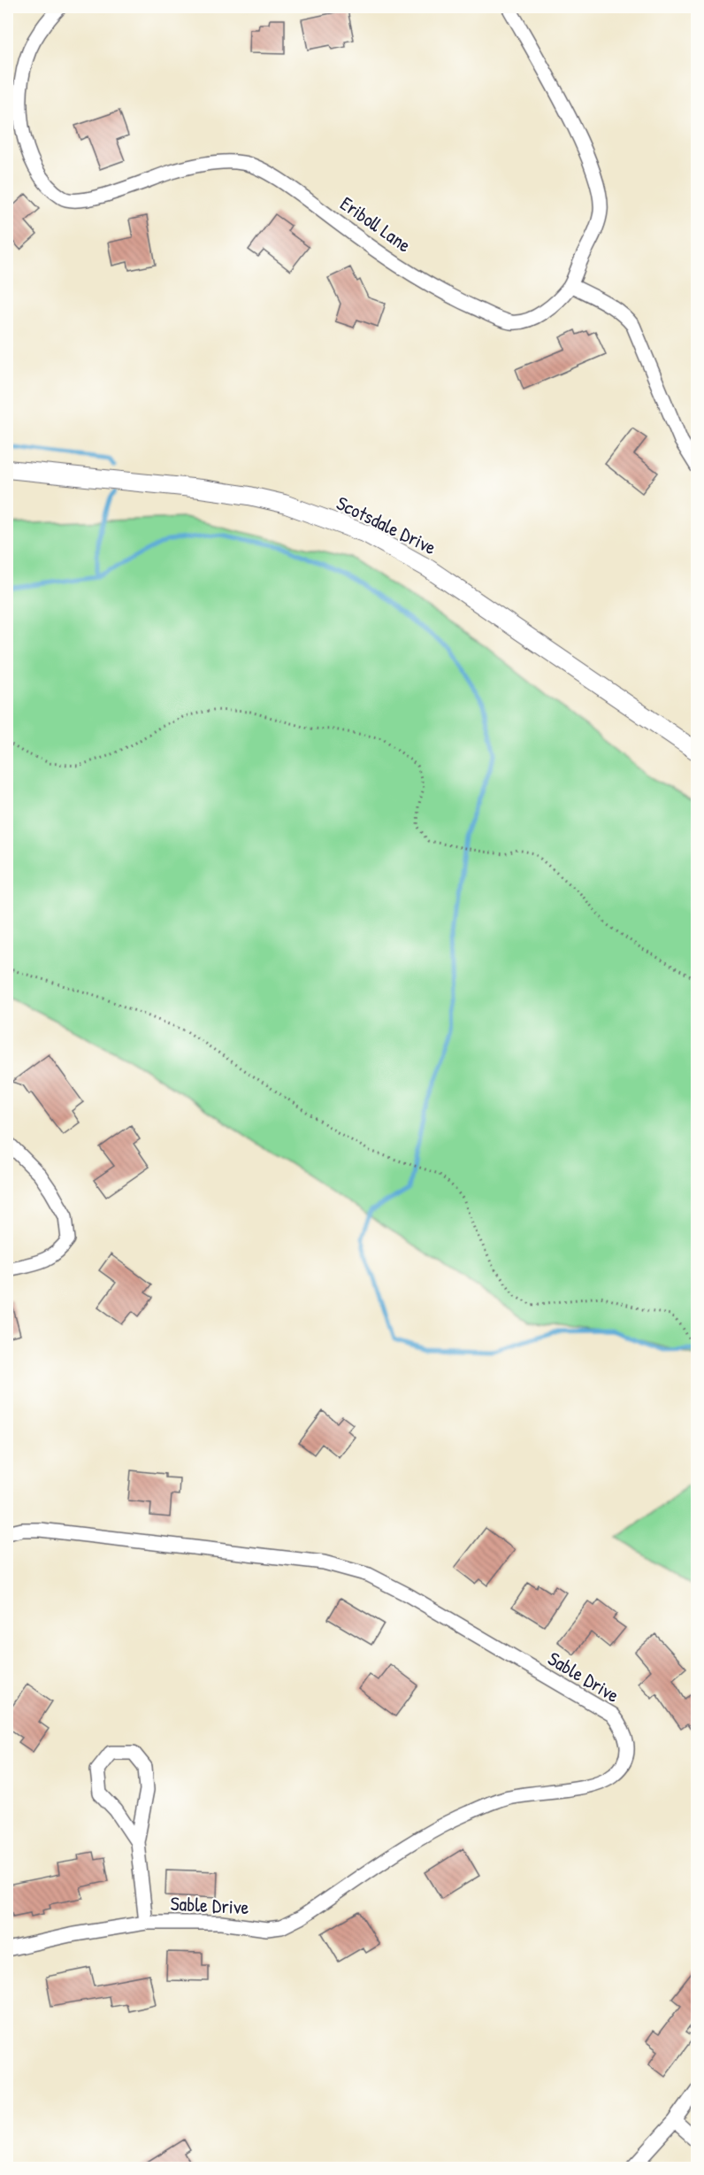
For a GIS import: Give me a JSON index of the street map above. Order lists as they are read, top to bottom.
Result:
{
  "streets": {
    "street": ["Eriboll Lane", "Scotsdale Drive", "Sable Drive"]
  }
}
